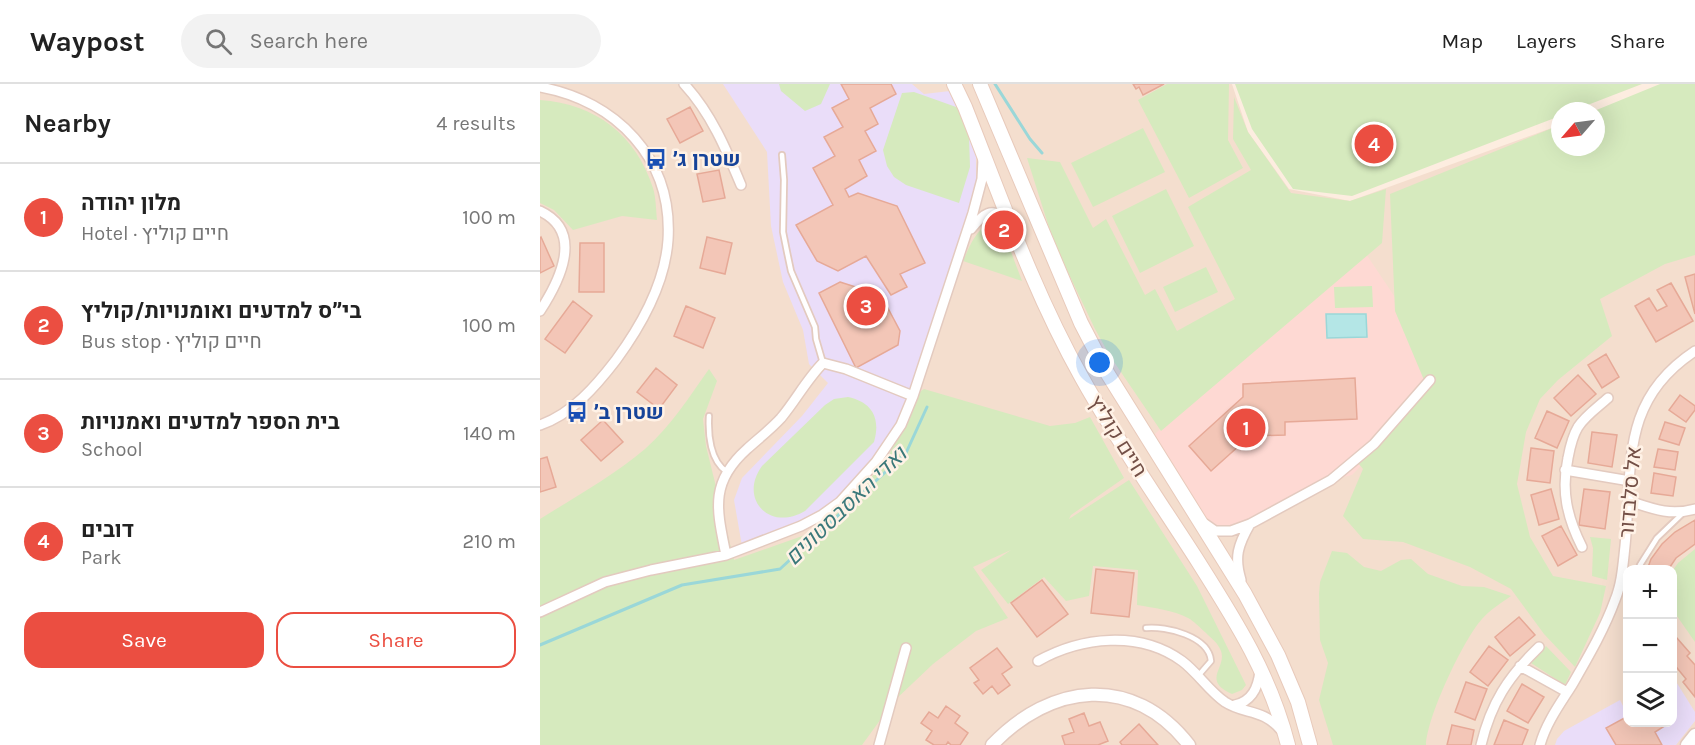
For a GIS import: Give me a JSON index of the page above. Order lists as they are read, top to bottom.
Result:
{
  "streets": {
    "main road": ["חיים קוליץ"],
    "street": ["אל סלבדור"]
  },
  "water": ["ואדי האסבסטונים"],
  "places": {
    "bus stop": ["שטרן ג׳", "שטרן ב׳"]
  },
  "north": "bottom left",
  "page": {
    "header": "Waypost",
    "search": "Search here",
    "nav": ["Map", "Layers", "Share"],
    "heading": ["Nearby", "4 results"],
    "pins": [
      "4",
      "2",
      "3",
      "1"
    ],
    "list": [
      {
        "mark": "1",
        "name": "מלון יהודה",
        "note": "Hotel · חיים קוליץ",
        "value": "100 m"
      },
      {
        "mark": "2",
        "name": "בי״ס למדעים ואומנויות/קוליץ",
        "note": "Bus stop · חיים קוליץ",
        "value": "100 m"
      },
      {
        "mark": "3",
        "name": "בית הספר למדעים ואמנויות",
        "note": "School",
        "value": "140 m"
      },
      {
        "mark": "4",
        "name": "דובים",
        "note": "Park",
        "value": "210 m"
      }
    ],
    "map_buttons": ["+", "−"],
    "buttons": ["Save", "Share"]
  }
}
